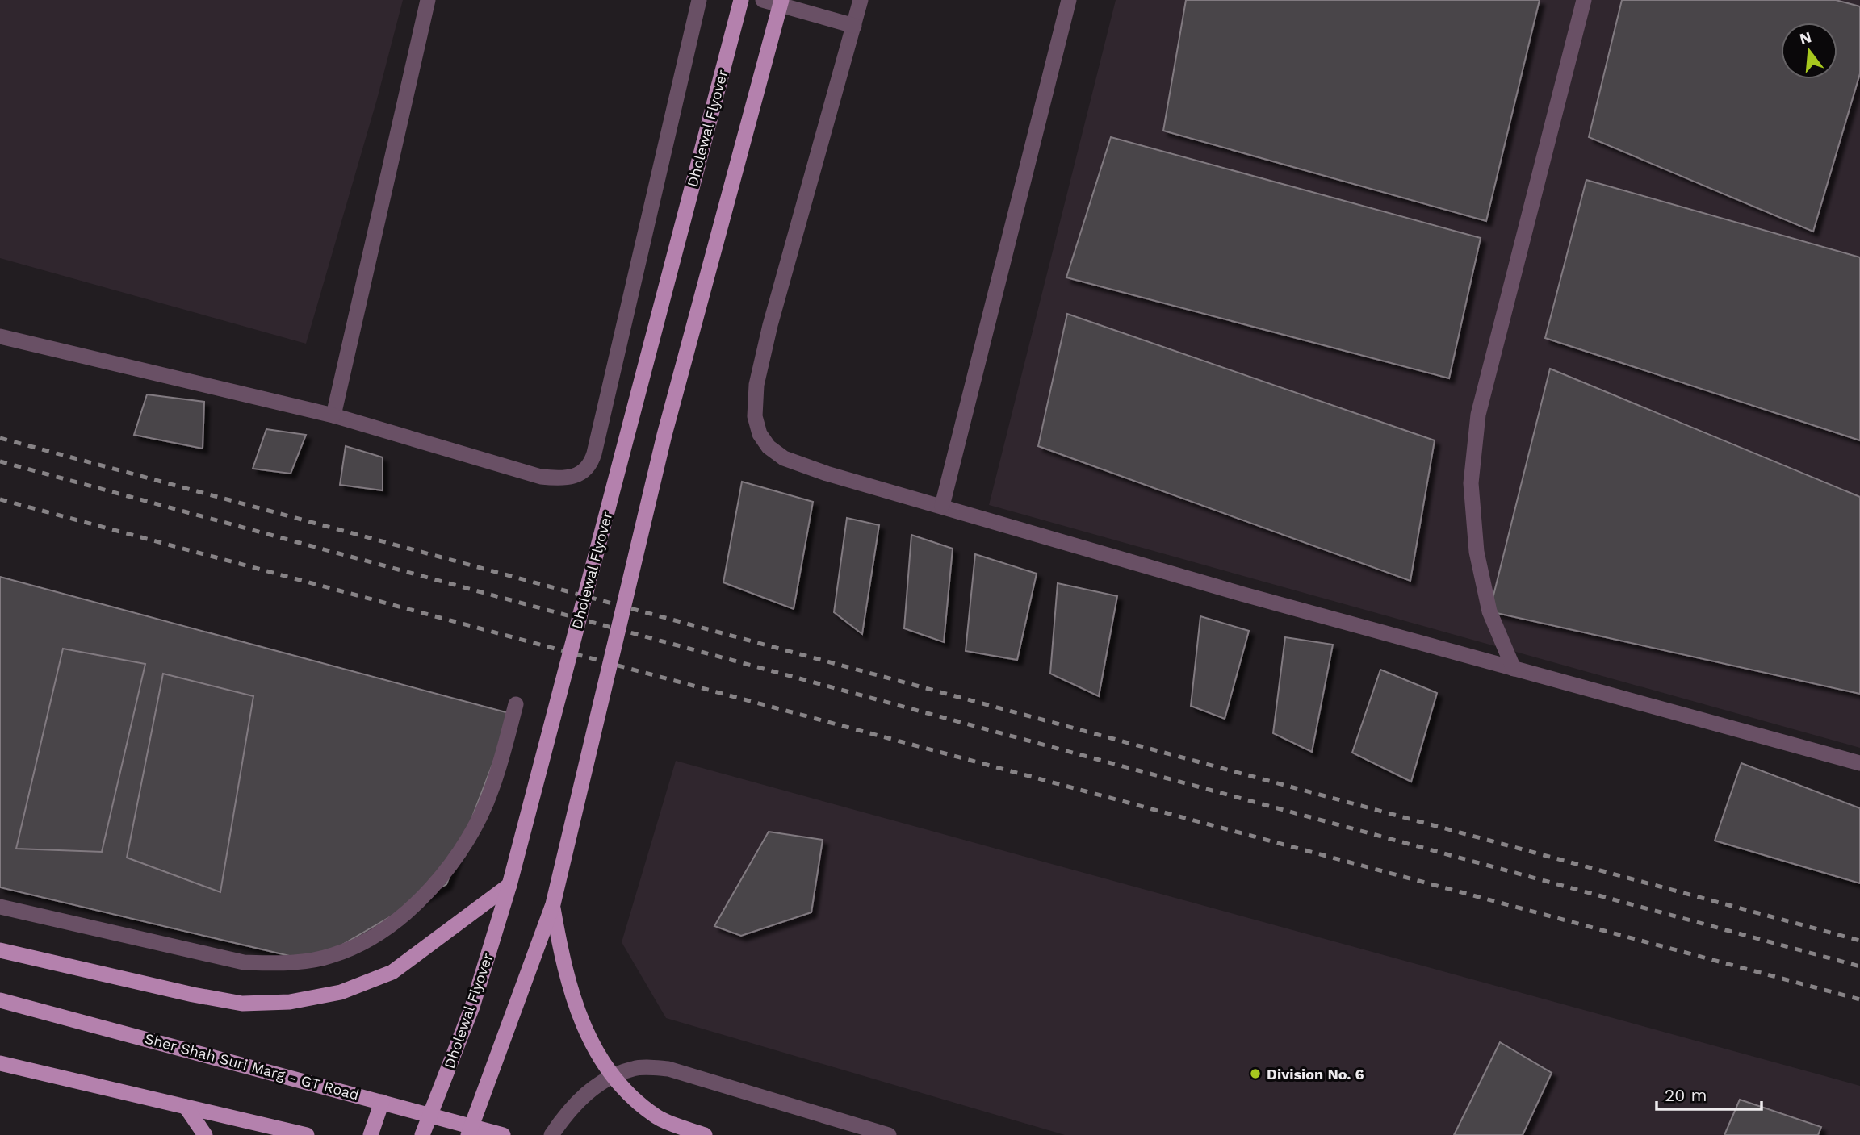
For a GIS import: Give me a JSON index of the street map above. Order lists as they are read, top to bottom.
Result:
{
  "streets": {
    "main road": ["Dholewal Flyover", "Sher Shah Suri Marg - GT Road"]
  },
  "places": ["Division No. 6"],
  "scale_bar": "20 m",
  "north": "top"
}
